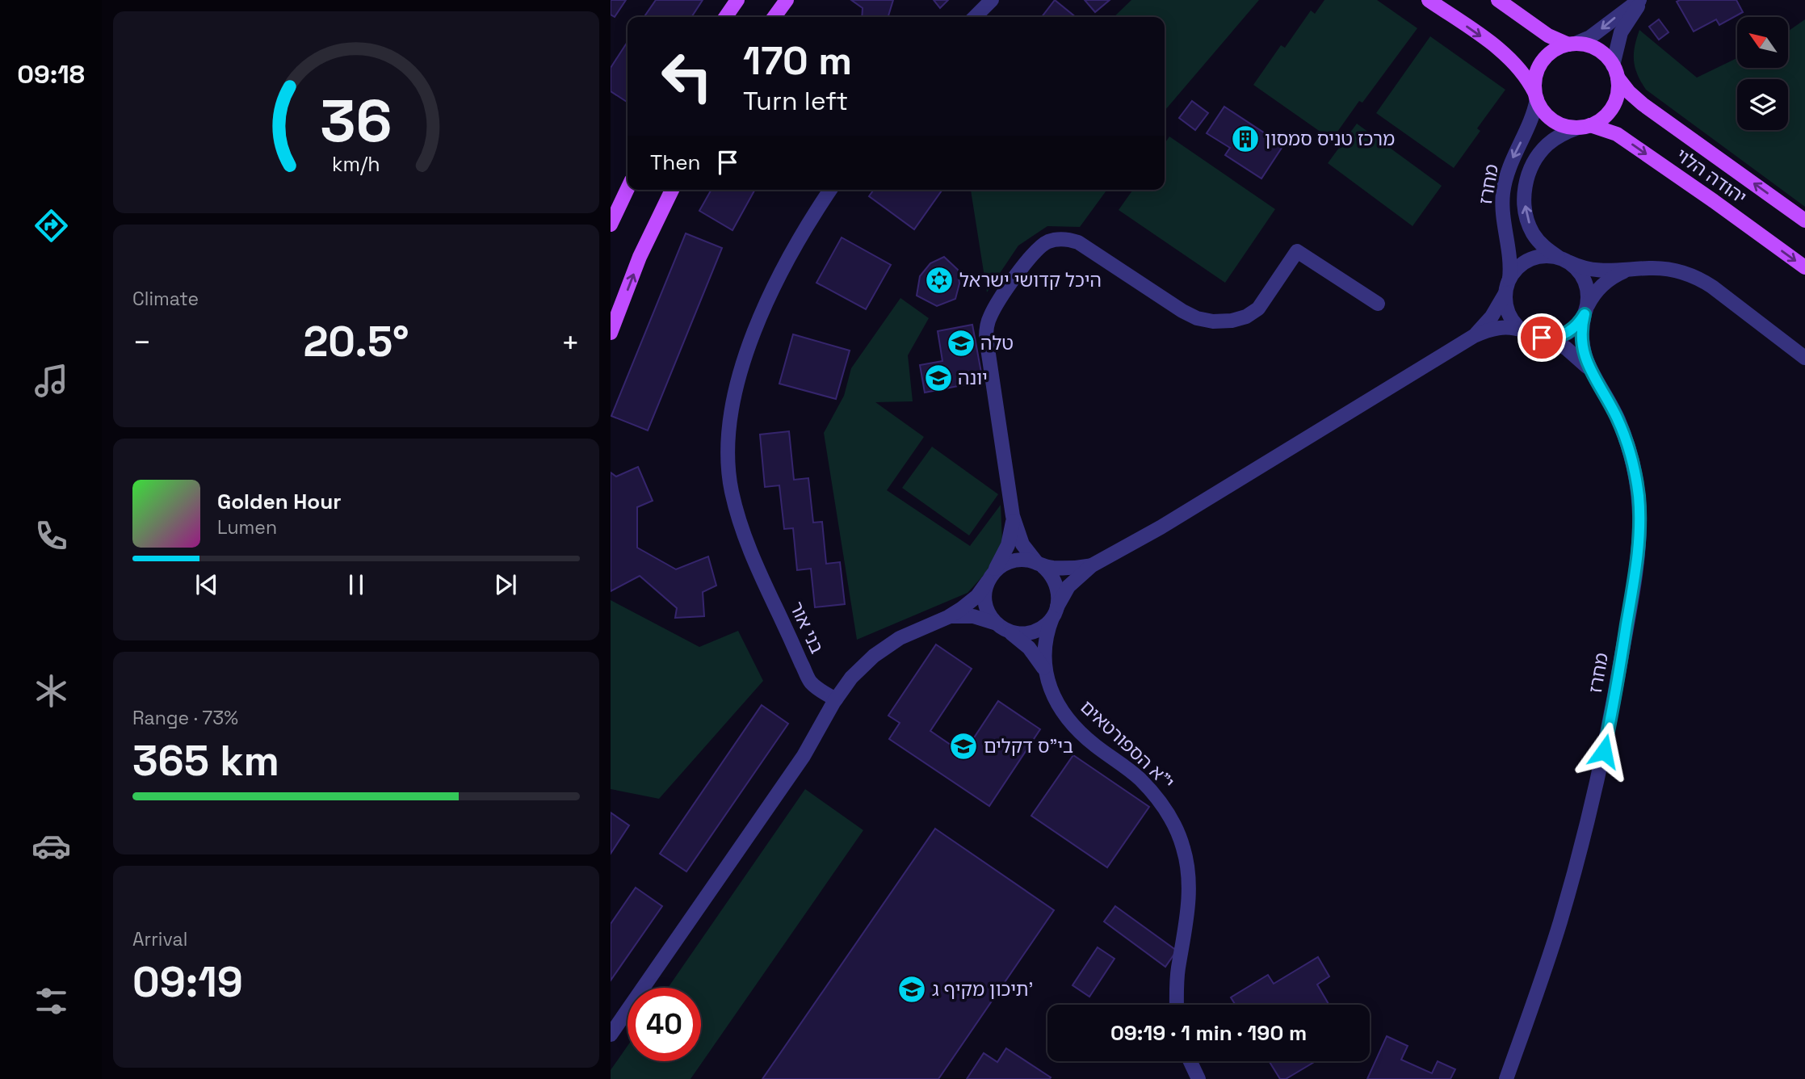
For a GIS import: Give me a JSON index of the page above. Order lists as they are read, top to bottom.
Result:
{
  "streets": {
    "main road": ["יהודה הלוי"],
    "street": ["מחרז", "בני אור", "י\"א הספורטאים"]
  },
  "crossings": [
    ["יהודה הלוי", "מחרז"]
  ],
  "places": {
    "building": ["מרכז טניס סמסון"],
    "synagogue": ["היכל קדושי ישראל"],
    "school or university": [
      "טלה",
      "יונה",
      "בי\"ס דקלים",
      "תיכון מקיף ג'"
    ]
  },
  "north": "top left",
  "page": {
    "tabs": "09:18",
    "turn": ["170 m", "Turn left"],
    "then": "Then",
    "tile": [
      "Climate",
      ["Range · 73%", "365 km"],
      ["Arrival", "09:19"]
    ],
    "heat": ["−", "20.5°", "+"],
    "song": ["Golden Hour", "Lumen"],
    "limit": "40",
    "trip": "09:19 · 1 min · 190 m",
    "gauge": ["36", "km/h"]
  }
}
